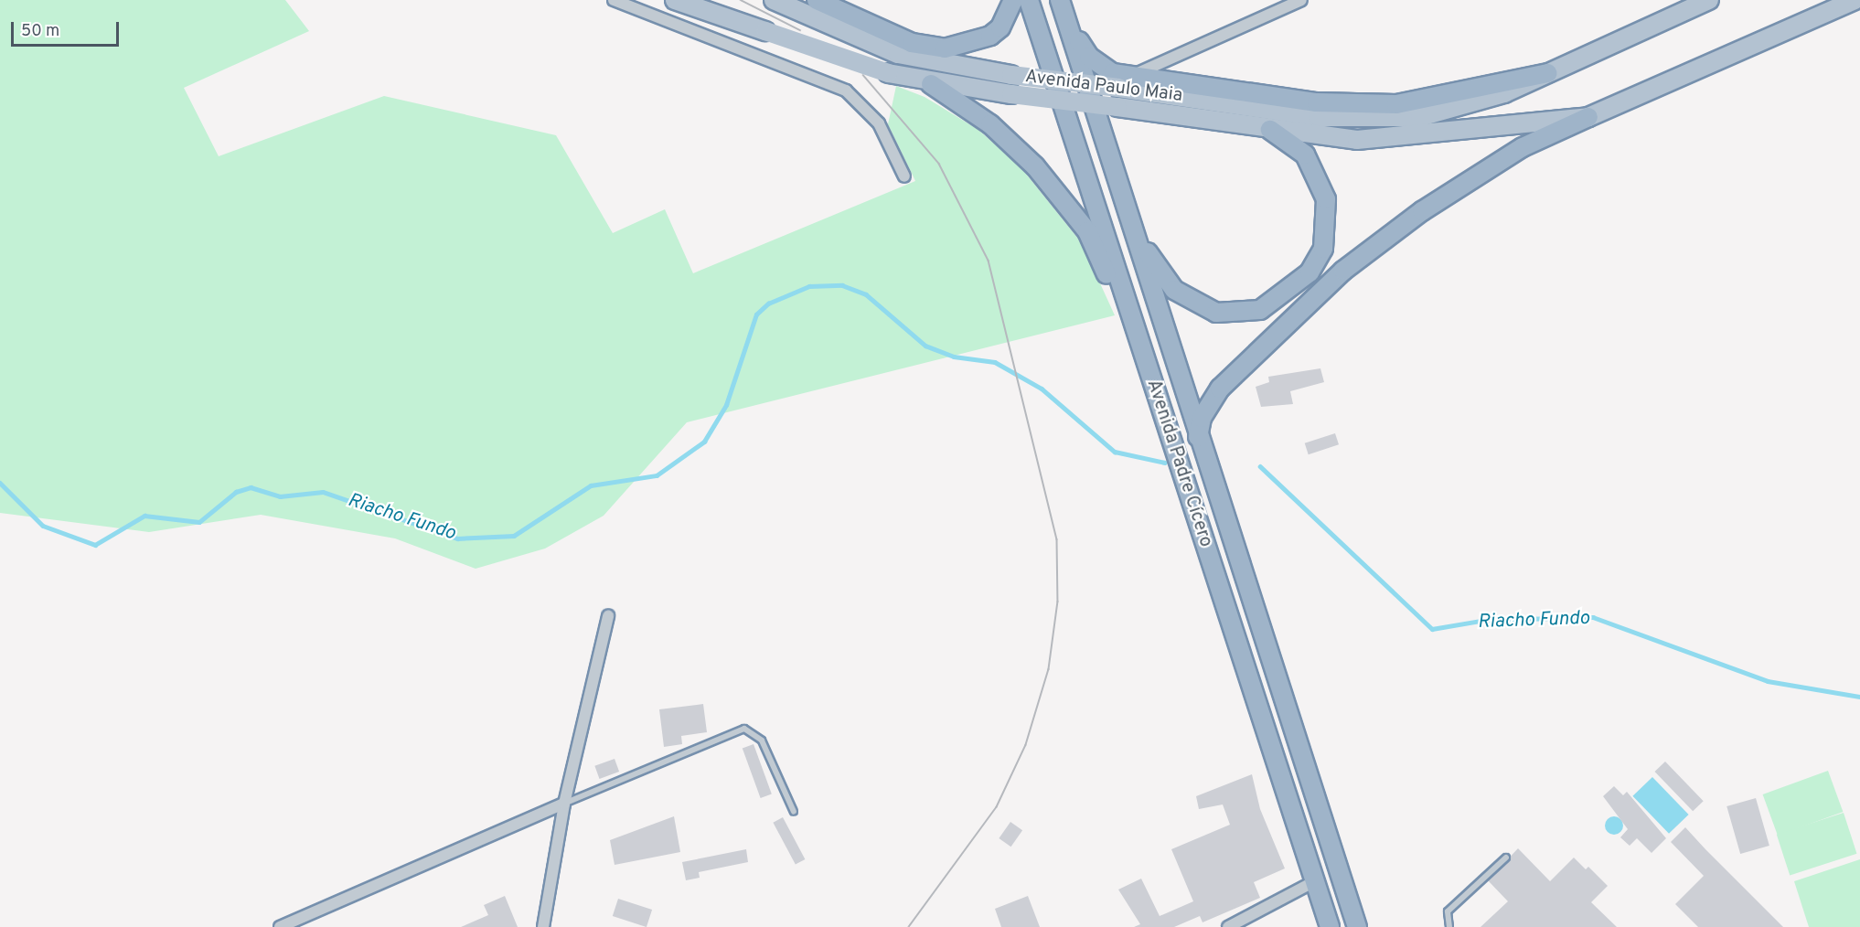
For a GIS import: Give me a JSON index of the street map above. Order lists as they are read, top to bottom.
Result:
{
  "streets": {
    "highway": ["Avenida Padre Cícero"],
    "main road": ["Avenida Paulo Maia"]
  },
  "water": ["Riacho Fundo"],
  "scale_bar": "50 m"
}
